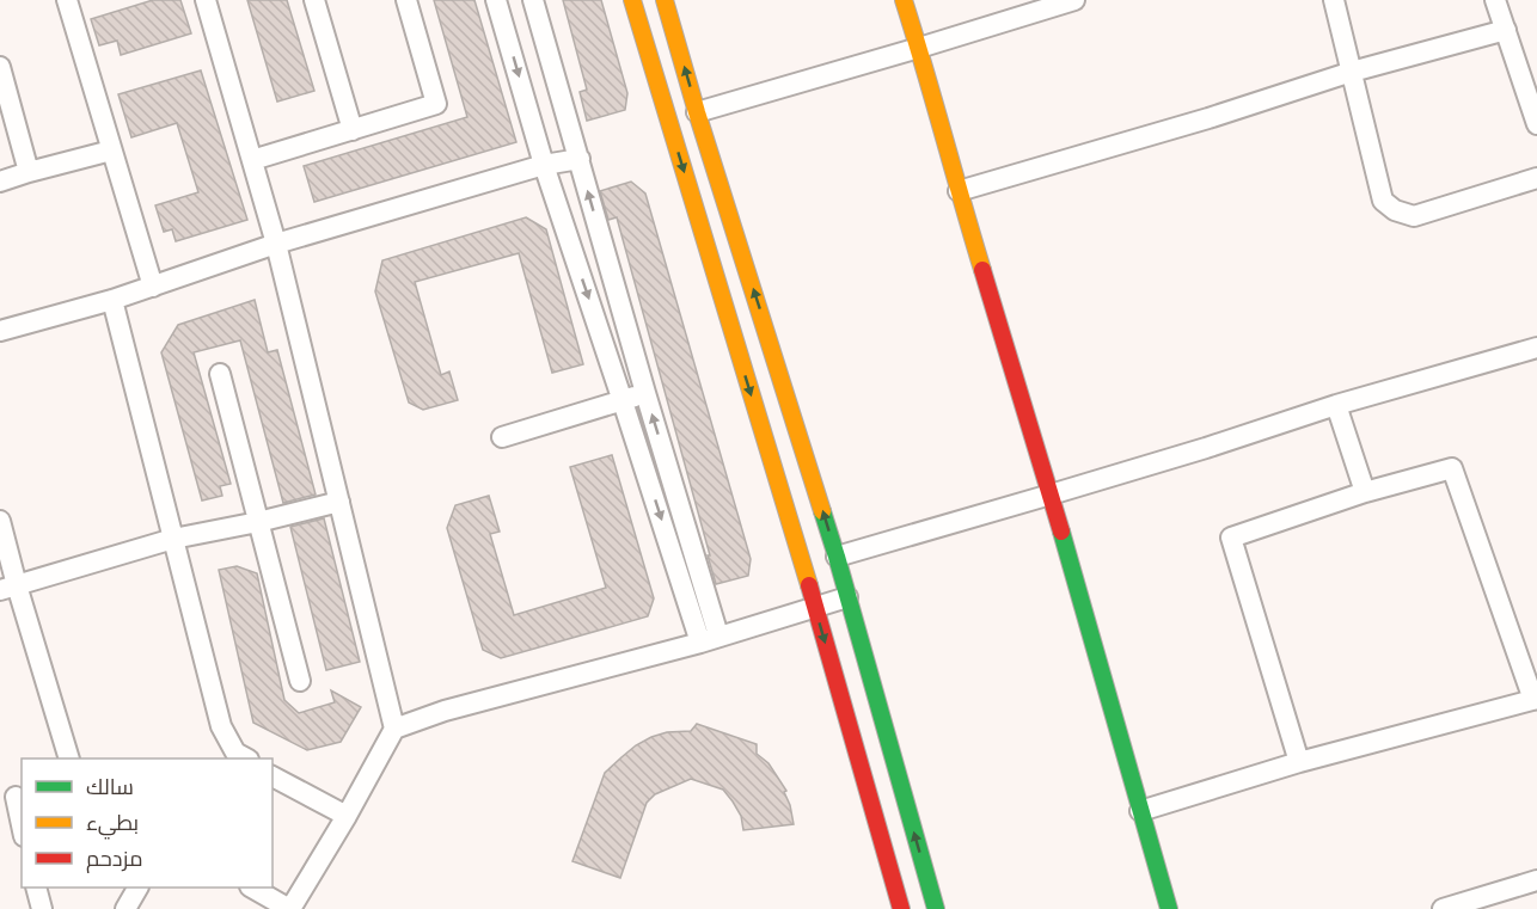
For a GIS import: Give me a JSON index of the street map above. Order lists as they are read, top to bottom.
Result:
{
  "legend": ["سالك", "بطيء", "مزدحم"]
}
